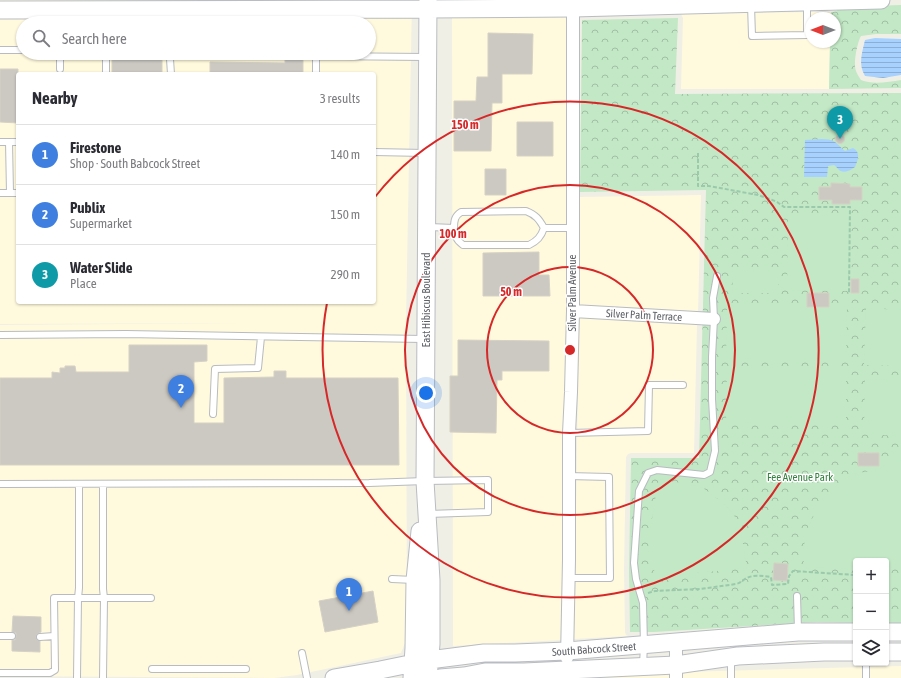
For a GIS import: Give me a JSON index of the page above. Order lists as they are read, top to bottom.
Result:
{
  "streets": {
    "street": [
      "Silver Palm Avenue",
      "East Hibiscus Boulevard",
      "Silver Palm Terrace",
      "South Babcock Street"
    ]
  },
  "crossings": [
    ["Silver Palm Avenue", "Silver Palm Terrace"],
    ["Silver Palm Avenue", "South Babcock Street"],
    ["East Hibiscus Boulevard", "South Babcock Street"]
  ],
  "parks": ["Fee Avenue Park"],
  "north": "left",
  "page": {
    "search": "Search here",
    "heading": ["Nearby", "3 results"],
    "pins": ["3", "2", "1"],
    "list": [
      {
        "mark": "1",
        "name": "Firestone",
        "note": "Shop · South Babcock Street",
        "value": "140 m"
      },
      {
        "mark": "2",
        "name": "Publix",
        "note": "Supermarket",
        "value": "150 m"
      },
      {
        "mark": "3",
        "name": "Water Slide",
        "note": "Place",
        "value": "290 m"
      }
    ],
    "map_buttons": ["+", "−"]
  },
  "rings": ["150 m", "100 m", "50 m"]
}
